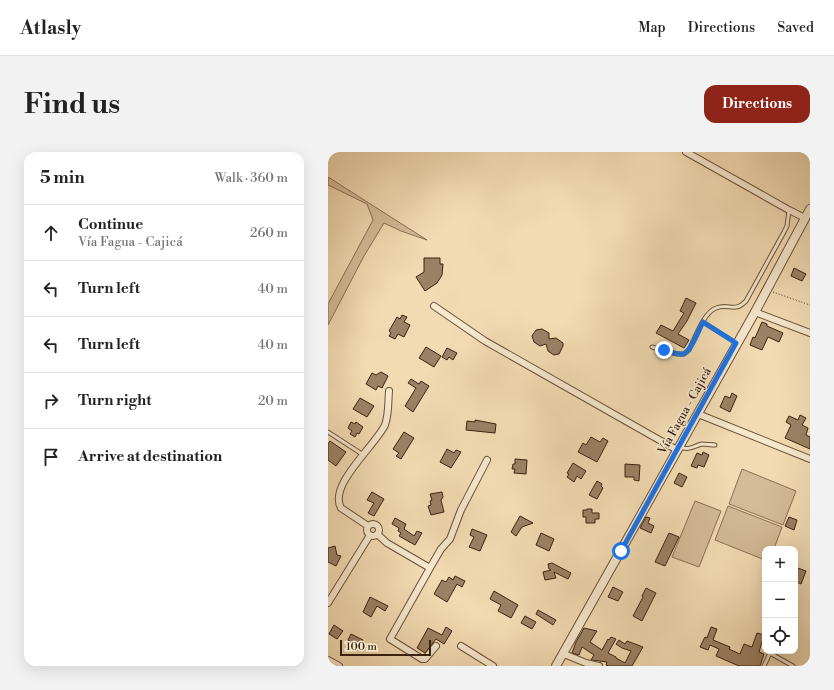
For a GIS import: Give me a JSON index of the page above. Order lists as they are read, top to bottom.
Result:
{
  "streets": {
    "street": ["Vía Fagua - Cajicá"]
  },
  "scale_bar": "100 m",
  "page": {
    "header": "Atlasly",
    "nav": ["Map", "Directions", "Saved"],
    "buttons": "Directions",
    "title": "Find us",
    "heading": ["5 min", "Walk · 360 m"],
    "list": [
      ["Continue", "Vía Fagua - Cajicá", "260 m"],
      ["Turn left", "40 m"],
      ["Turn left", "40 m"],
      ["Turn right", "20 m"],
      "Arrive at destination"
    ],
    "map_buttons": ["+", "−"],
    "scale": "100 m"
  }
}
